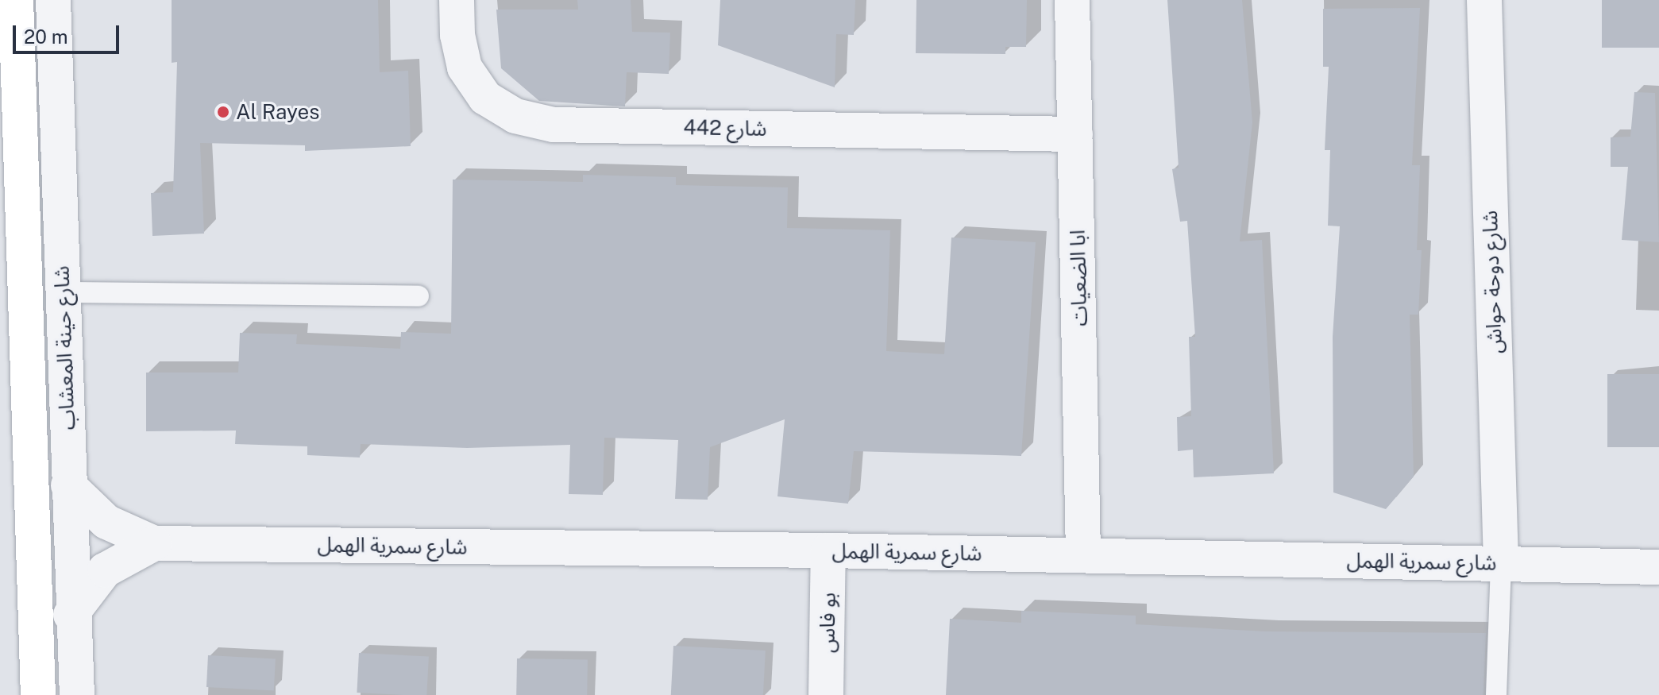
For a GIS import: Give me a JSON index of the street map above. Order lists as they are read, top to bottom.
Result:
{
  "streets": {
    "street": [
      "شارع 442",
      "ابا الضعيات",
      "شارع دوحة حواش",
      "شارع حينة المعشاب",
      "شارع سمرية الهمل",
      "بو فاس"
    ]
  },
  "crossings": [
    ["شارع 442", "ابا الضعيات"],
    ["ابا الضعيات", "شارع سمرية الهمل"],
    ["شارع دوحة حواش", "شارع سمرية الهمل"],
    ["شارع حينة المعشاب", "شارع سمرية الهمل"],
    ["شارع سمرية الهمل", "بو فاس"]
  ],
  "places": ["Al Rayes"],
  "scale_bar": "20 m"
}
